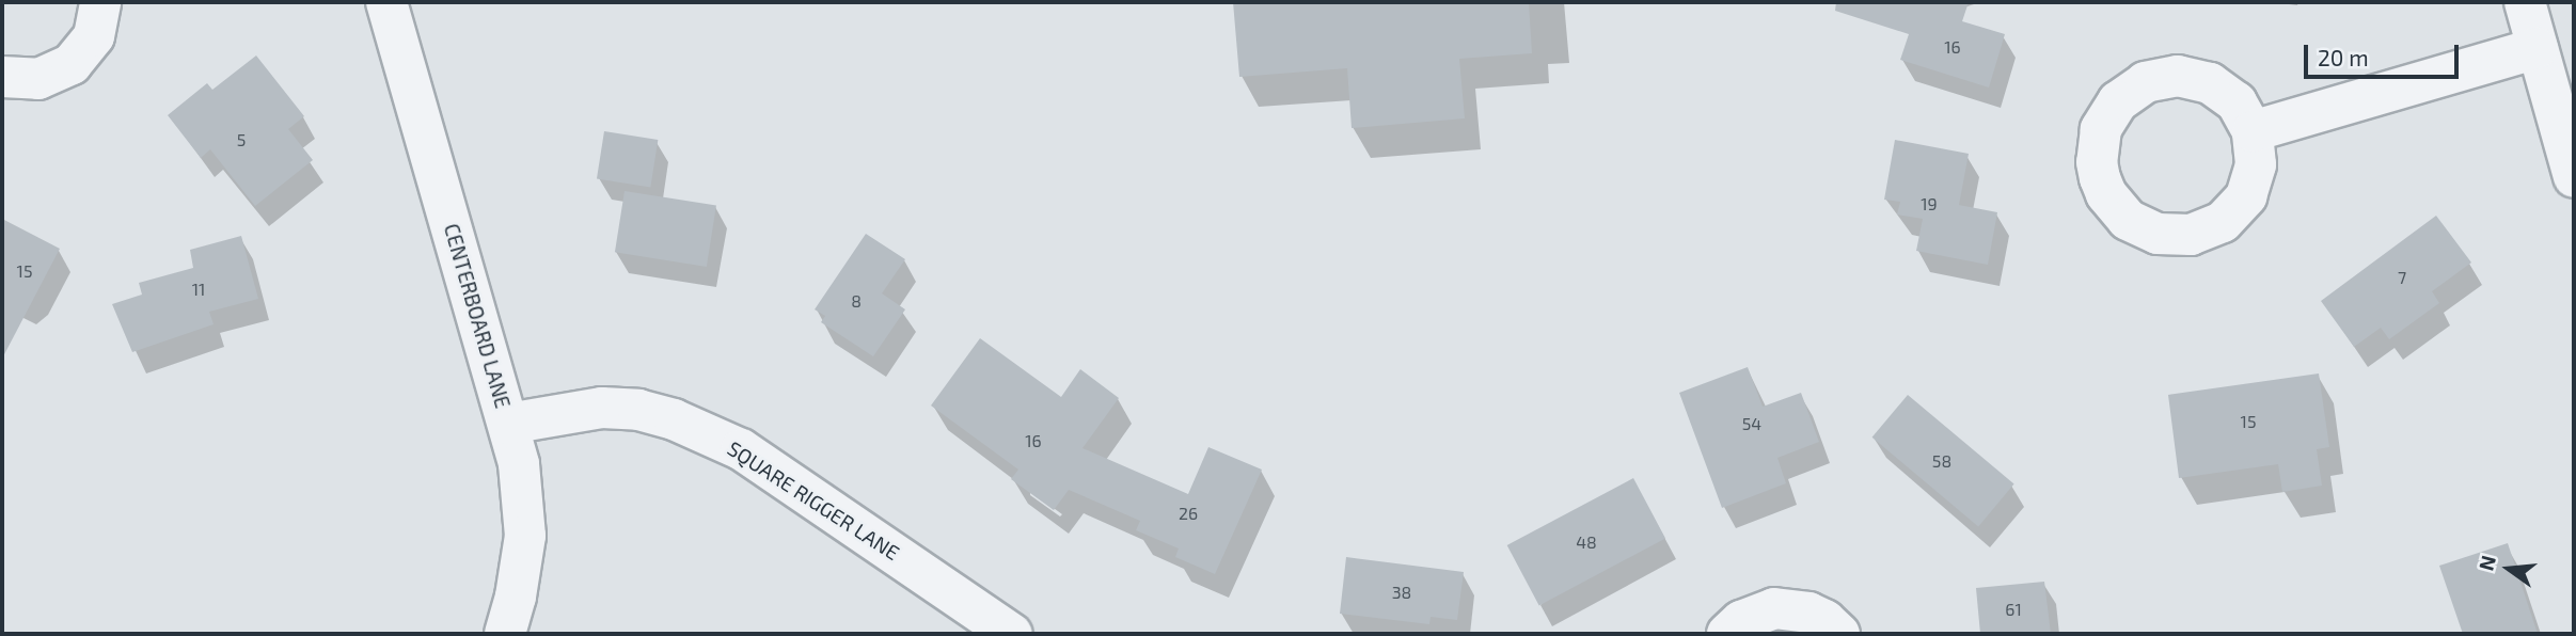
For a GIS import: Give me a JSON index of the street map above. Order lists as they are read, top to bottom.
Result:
{
  "streets": {
    "street": ["CENTERBOARD LANE", "SQUARE RIGGER LANE"]
  },
  "crossings": [
    ["CENTERBOARD LANE", "SQUARE RIGGER LANE"]
  ],
  "house_numbers": [
    "16",
    "5",
    "19",
    "15",
    "7",
    "11",
    "8",
    "15",
    "54",
    "16",
    "58",
    "26",
    "48",
    "38",
    "61"
  ],
  "scale_bar": "20 m",
  "north": "left"
}
